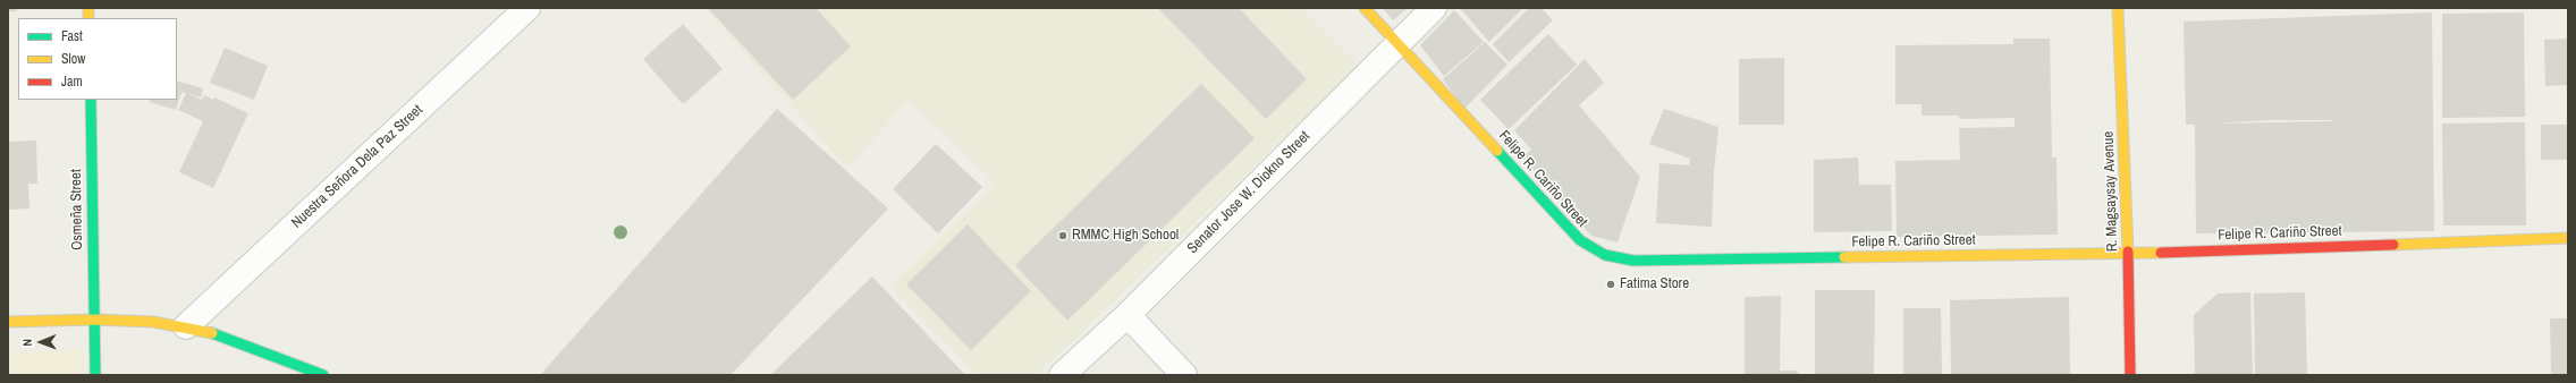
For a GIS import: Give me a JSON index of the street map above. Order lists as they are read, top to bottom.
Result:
{
  "streets": {
    "street": [
      "Nuestra Señora Dela Paz Street",
      "Felipe R. Cariño Street",
      "R. Magsaysay Avenue",
      "Senator Jose W. Diokno Street",
      "Osmeña Street"
    ]
  },
  "crossings": [
    ["Felipe R. Cariño Street", "R. Magsaysay Avenue"],
    ["Felipe R. Cariño Street", "Senator Jose W. Diokno Street"]
  ],
  "places": ["RMMC High School", "Fatima Store"],
  "legend": ["Fast", "Slow", "Jam"],
  "north": "left"
}
